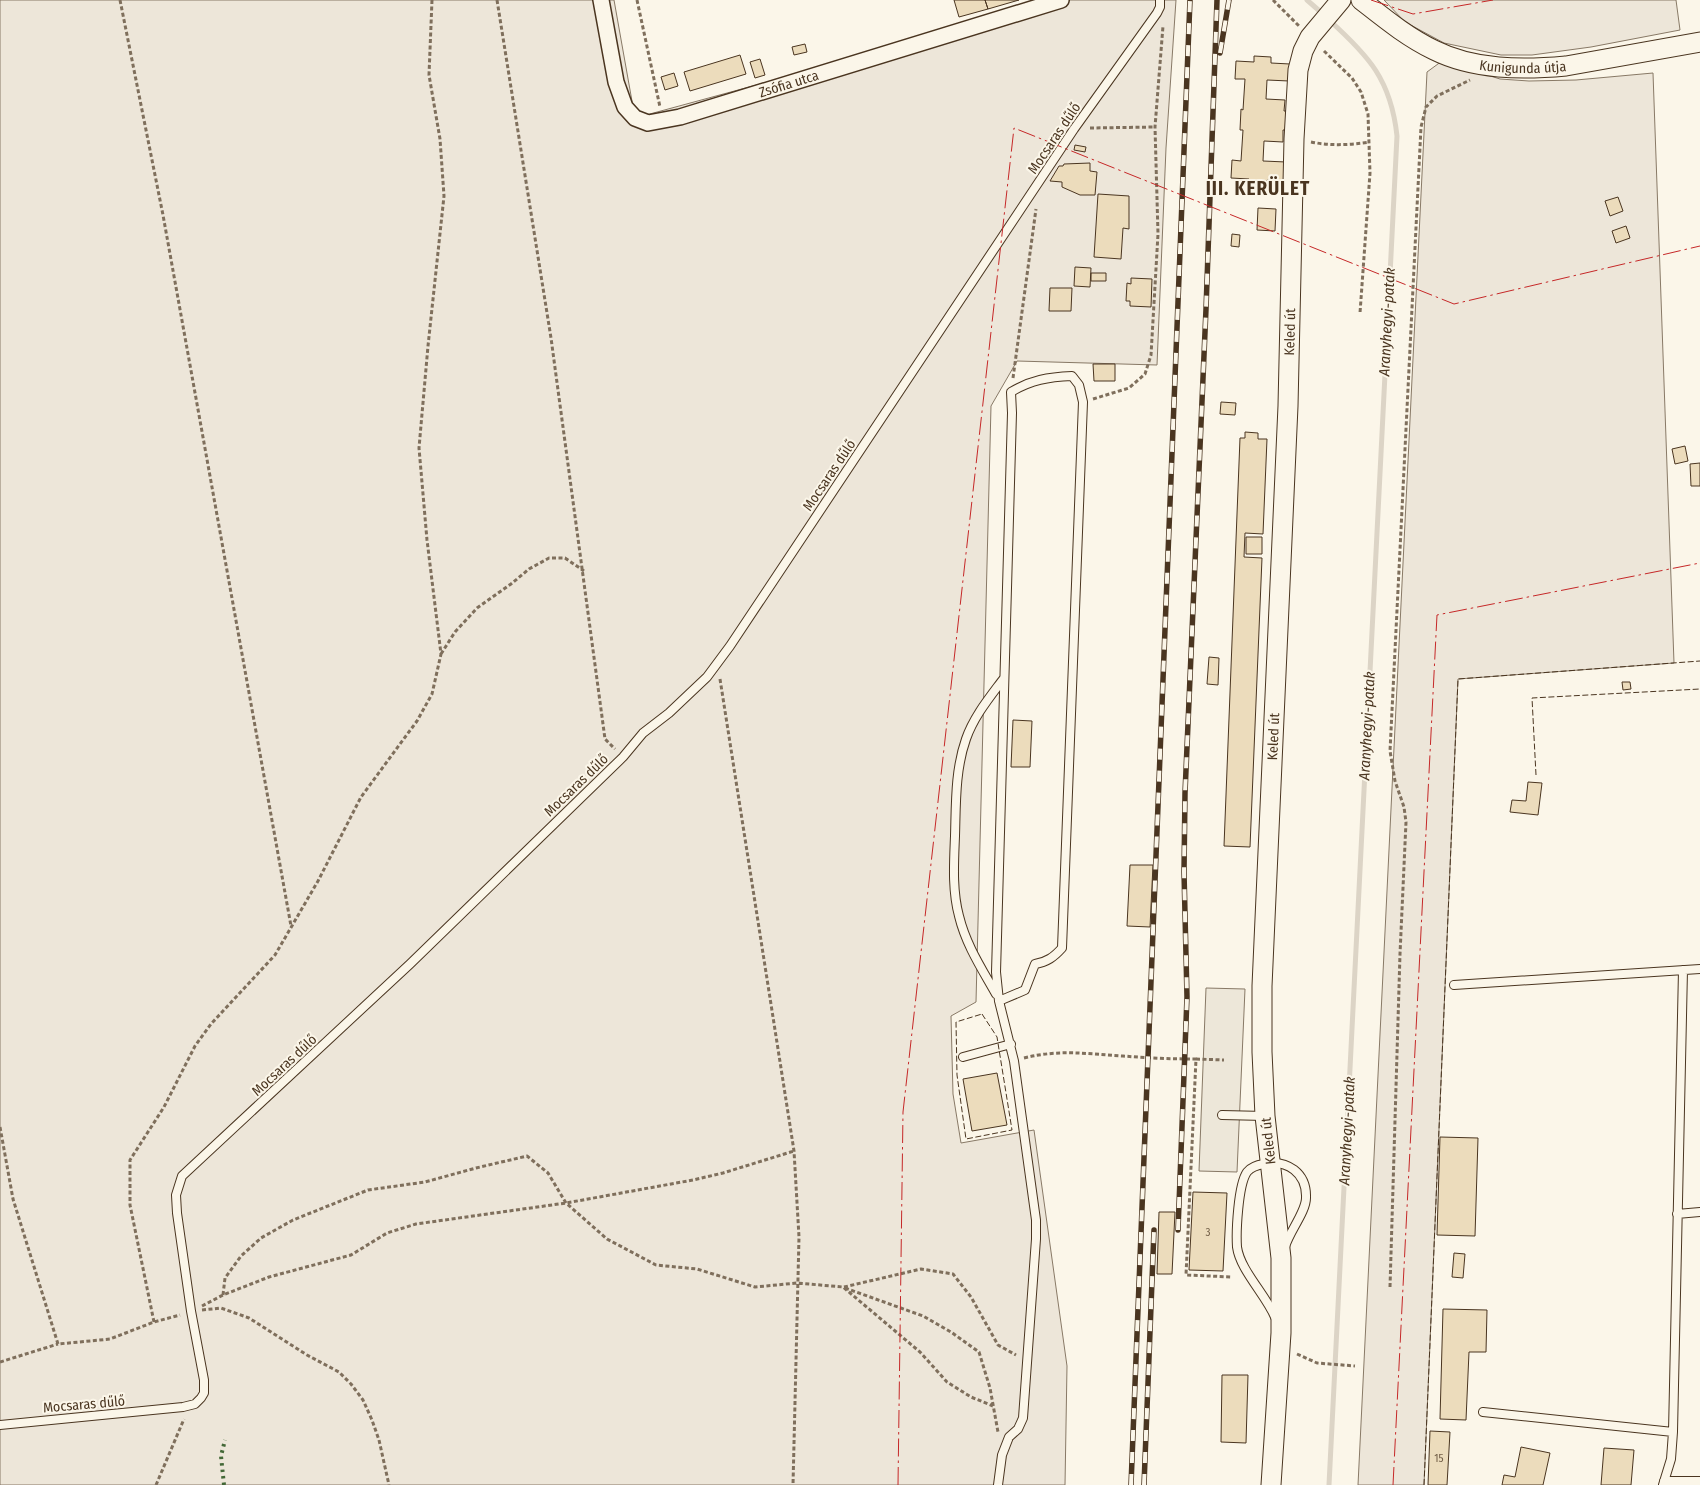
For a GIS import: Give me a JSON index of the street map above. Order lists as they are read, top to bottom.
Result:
{
  "streets": {
    "street": ["Kunigunda útja", "Zsófia utca", "Keled út"],
    "lane": ["Mocsaras dűlő"]
  },
  "districts": ["III. KERÜLET"],
  "water": ["Aranyhegyi-patak"],
  "house_numbers": ["3", "15"]
}
